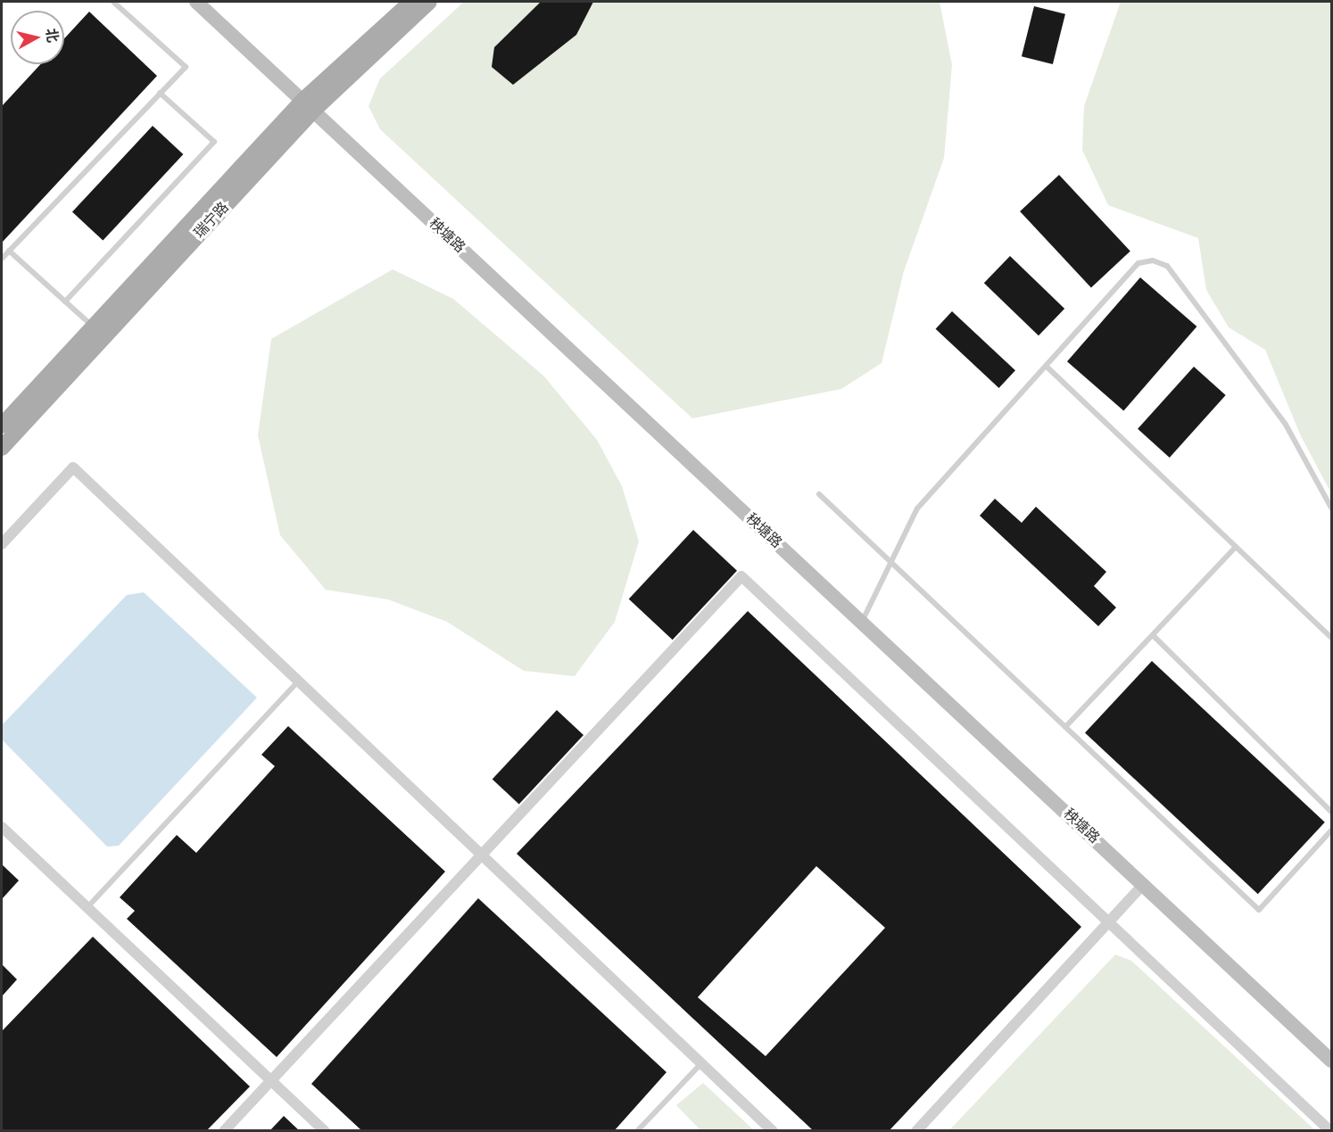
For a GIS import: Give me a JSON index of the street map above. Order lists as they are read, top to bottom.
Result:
{
  "streets": {
    "main road": ["瑞宁路", "秧塘路"]
  },
  "crossings": [
    ["瑞宁路", "秧塘路"]
  ],
  "north": "right"
}
